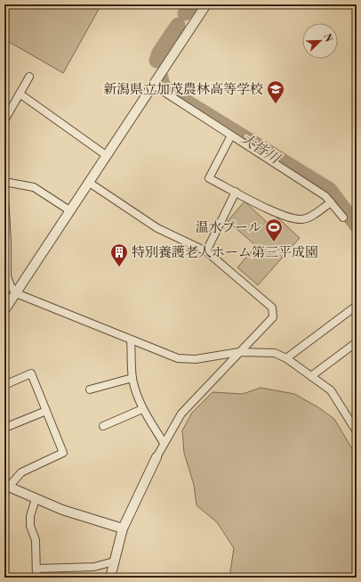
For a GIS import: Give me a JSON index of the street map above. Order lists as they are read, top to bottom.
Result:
{
  "water": ["大皆川"],
  "places": {
    "school or university": ["新潟県立加茂農林高等学校"],
    "sports": ["温水プール"],
    "building": ["特別養護老人ホーム第三平成園"]
  },
  "north": "top right"
}
